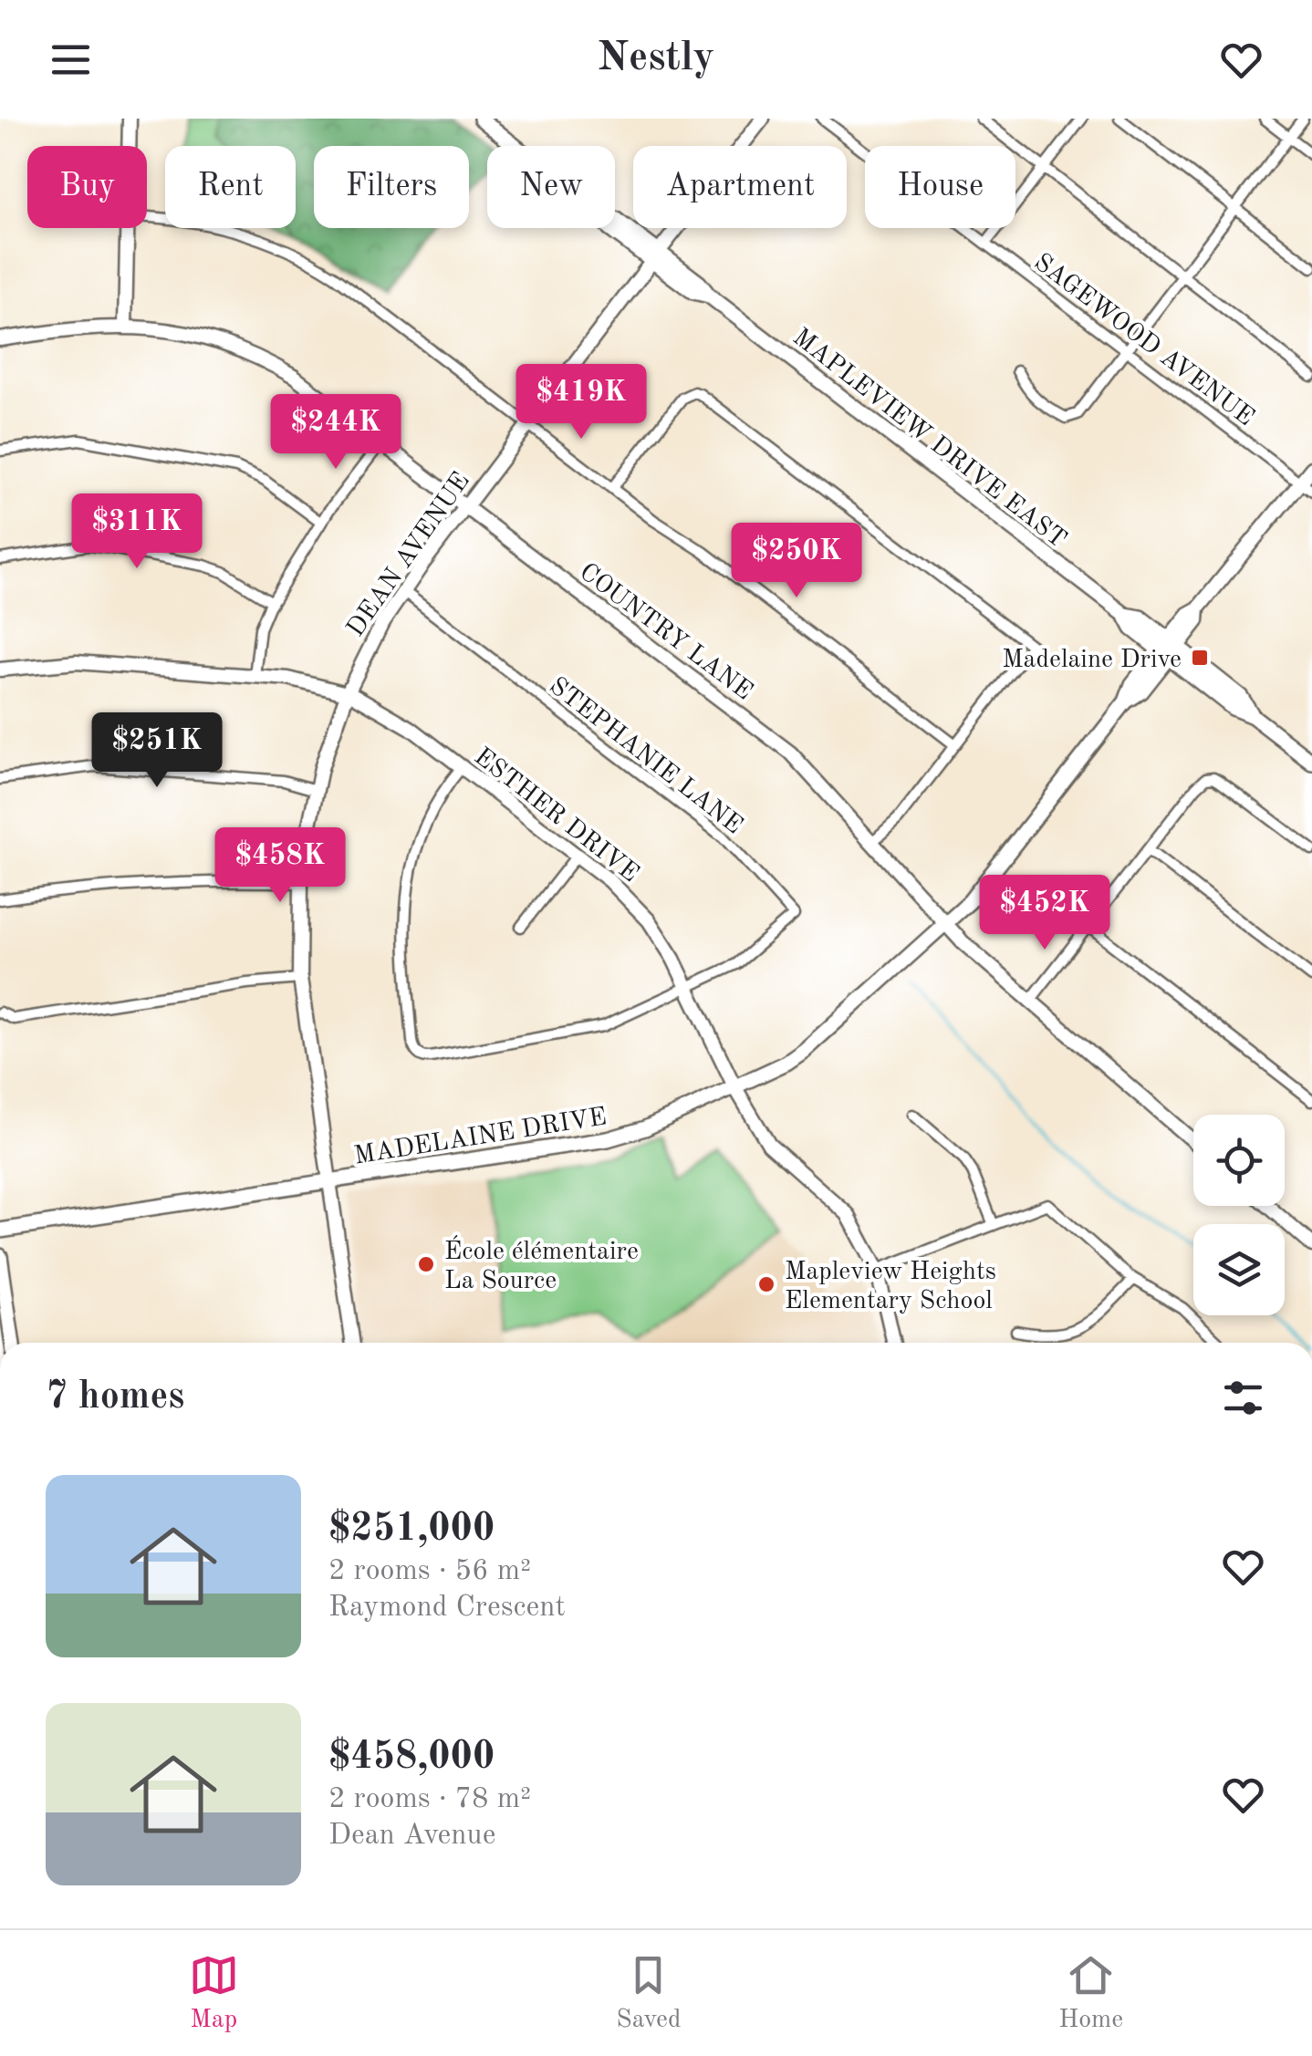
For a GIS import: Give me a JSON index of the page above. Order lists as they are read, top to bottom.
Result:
{
  "streets": {
    "main road": ["MAPLEVIEW DRIVE EAST", "MADELAINE DRIVE"],
    "street": [
      "SAGEWOOD AVENUE",
      "DEAN AVENUE",
      "COUNTRY LANE",
      "STEPHANIE LANE",
      "ESTHER DRIVE"
    ]
  },
  "crossings": [
    ["SAGEWOOD AVENUE", "MADELAINE DRIVE"],
    ["MAPLEVIEW DRIVE EAST", "DEAN AVENUE"],
    ["MAPLEVIEW DRIVE EAST", "MADELAINE DRIVE"],
    ["DEAN AVENUE", "COUNTRY LANE"],
    ["DEAN AVENUE", "STEPHANIE LANE"],
    ["DEAN AVENUE", "ESTHER DRIVE"],
    ["DEAN AVENUE", "MADELAINE DRIVE"],
    ["COUNTRY LANE", "MADELAINE DRIVE"],
    ["STEPHANIE LANE", "ESTHER DRIVE"],
    ["ESTHER DRIVE", "MADELAINE DRIVE"]
  ],
  "places": {
    "transit": ["Madelaine Drive"],
    "other": ["École élémentaire La Source", "Mapleview Heights Elementary School"]
  },
  "page": {
    "header": "Nestly",
    "chip": [
      "Buy",
      "Rent",
      "Filters",
      "New",
      "Apartment",
      "House"
    ],
    "price": [
      "$419K",
      "$244K",
      "$311K",
      "$250K",
      "$251K",
      "$458K",
      "$452K"
    ],
    "heading": "7 homes",
    "list": [
      {
        "name": "$251,000",
        "note": "2 rooms · 56 m² · Raymond Crescent"
      },
      {
        "name": "$458,000",
        "note": "2 rooms · 78 m² · Dean Avenue"
      }
    ],
    "tabs": ["Map", "Saved", "Home"]
  }
}
